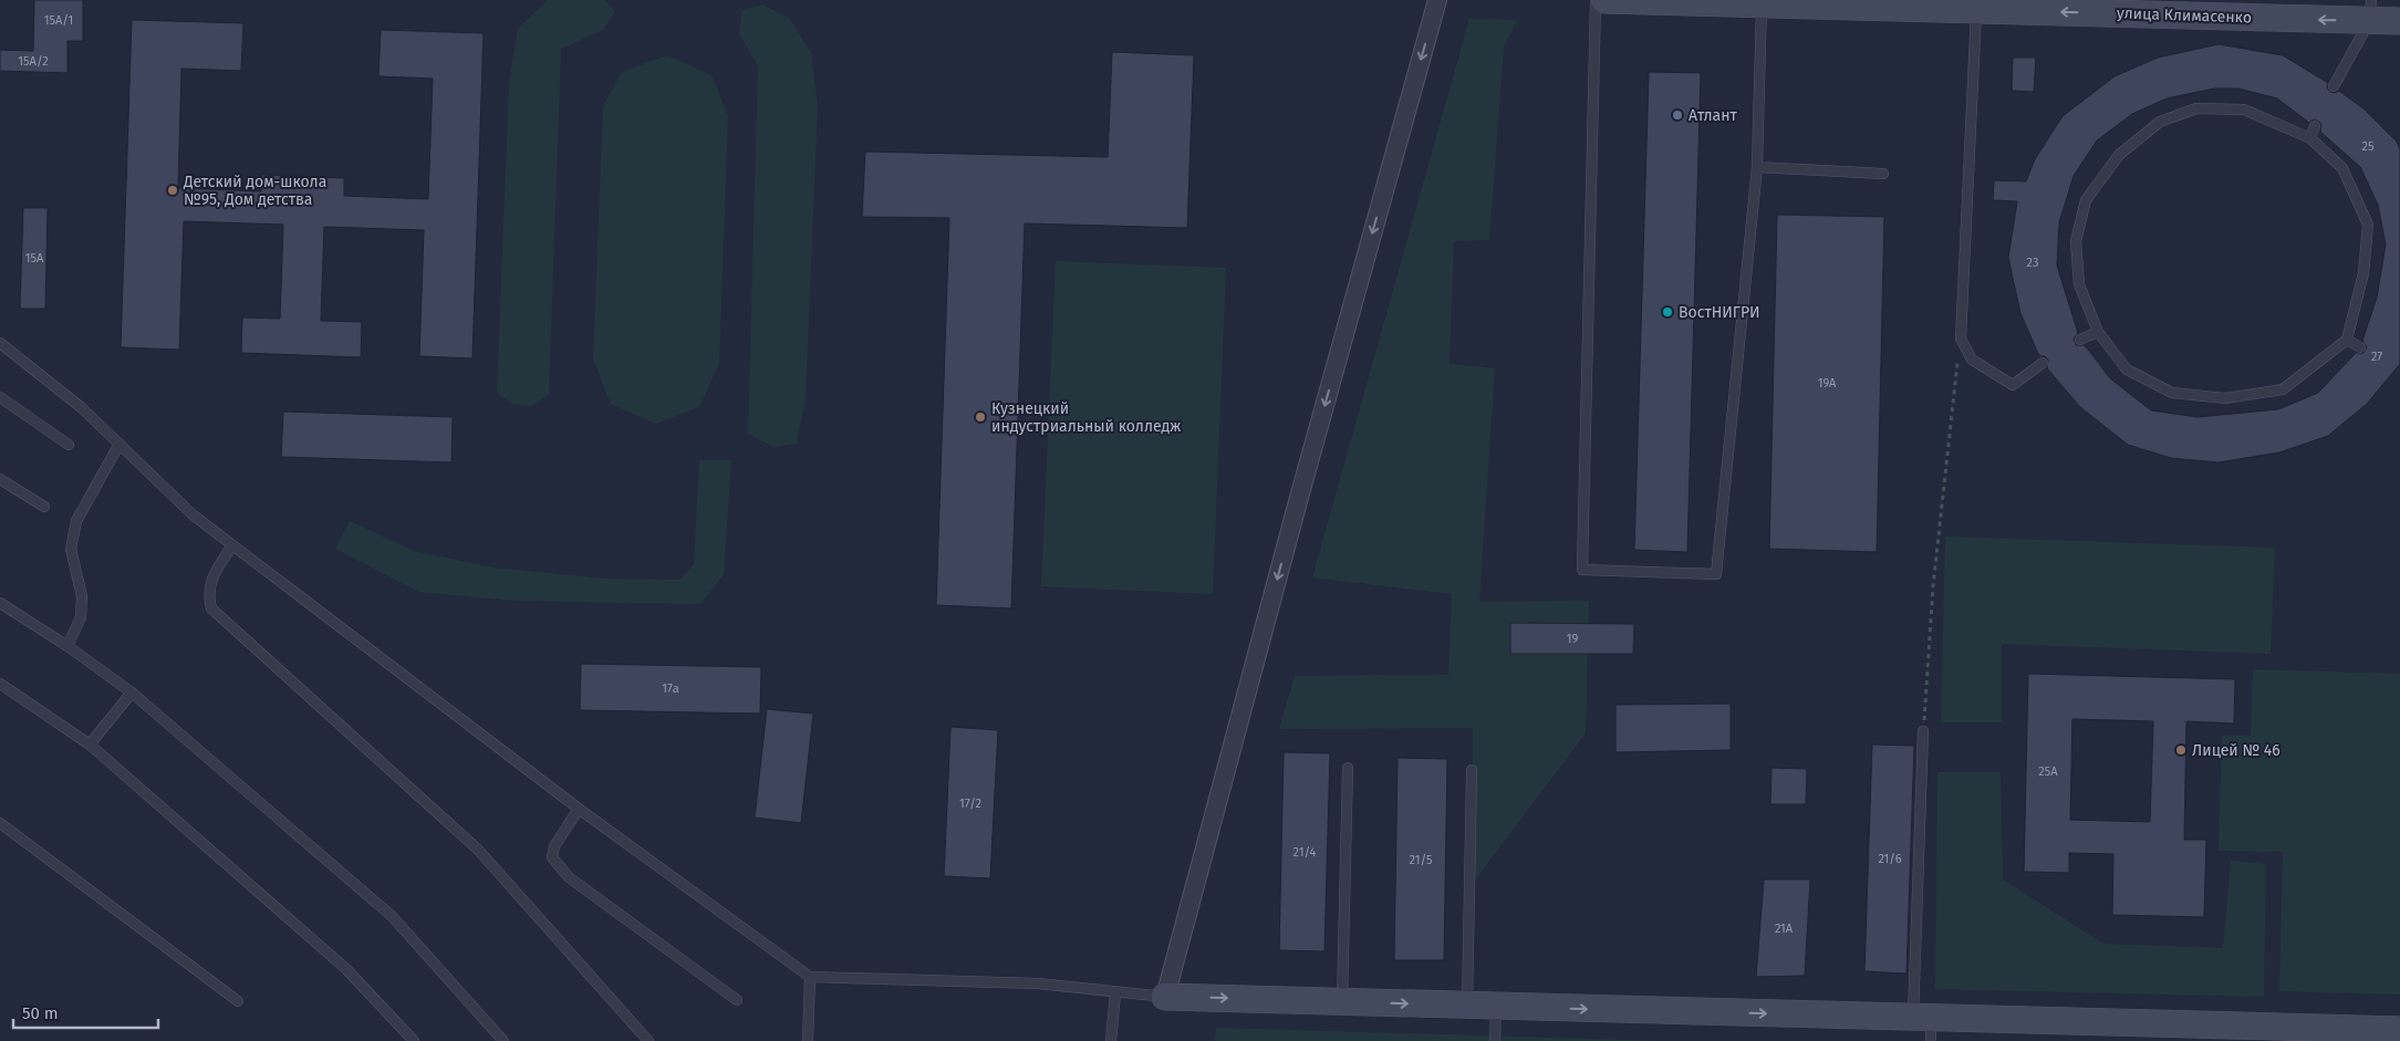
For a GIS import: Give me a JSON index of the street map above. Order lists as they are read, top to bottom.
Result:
{
  "streets": {
    "street": ["улица Климасенко"]
  },
  "one_way": ["улица Климасенко"],
  "places": [
    "Атлант",
    "Детский дом-школа №95, Дом детства",
    "ВостНИГРИ",
    "Кузнецкий индустриальный колледж",
    "Лицей № 46"
  ],
  "house_numbers": [
    "15А/1",
    "15А/2",
    "25",
    "15А",
    "23",
    "27",
    "19А",
    "19",
    "17а",
    "25А",
    "17/2",
    "21/4",
    "21/6",
    "21/5",
    "21А"
  ],
  "scale_bar": "50 m"
}
